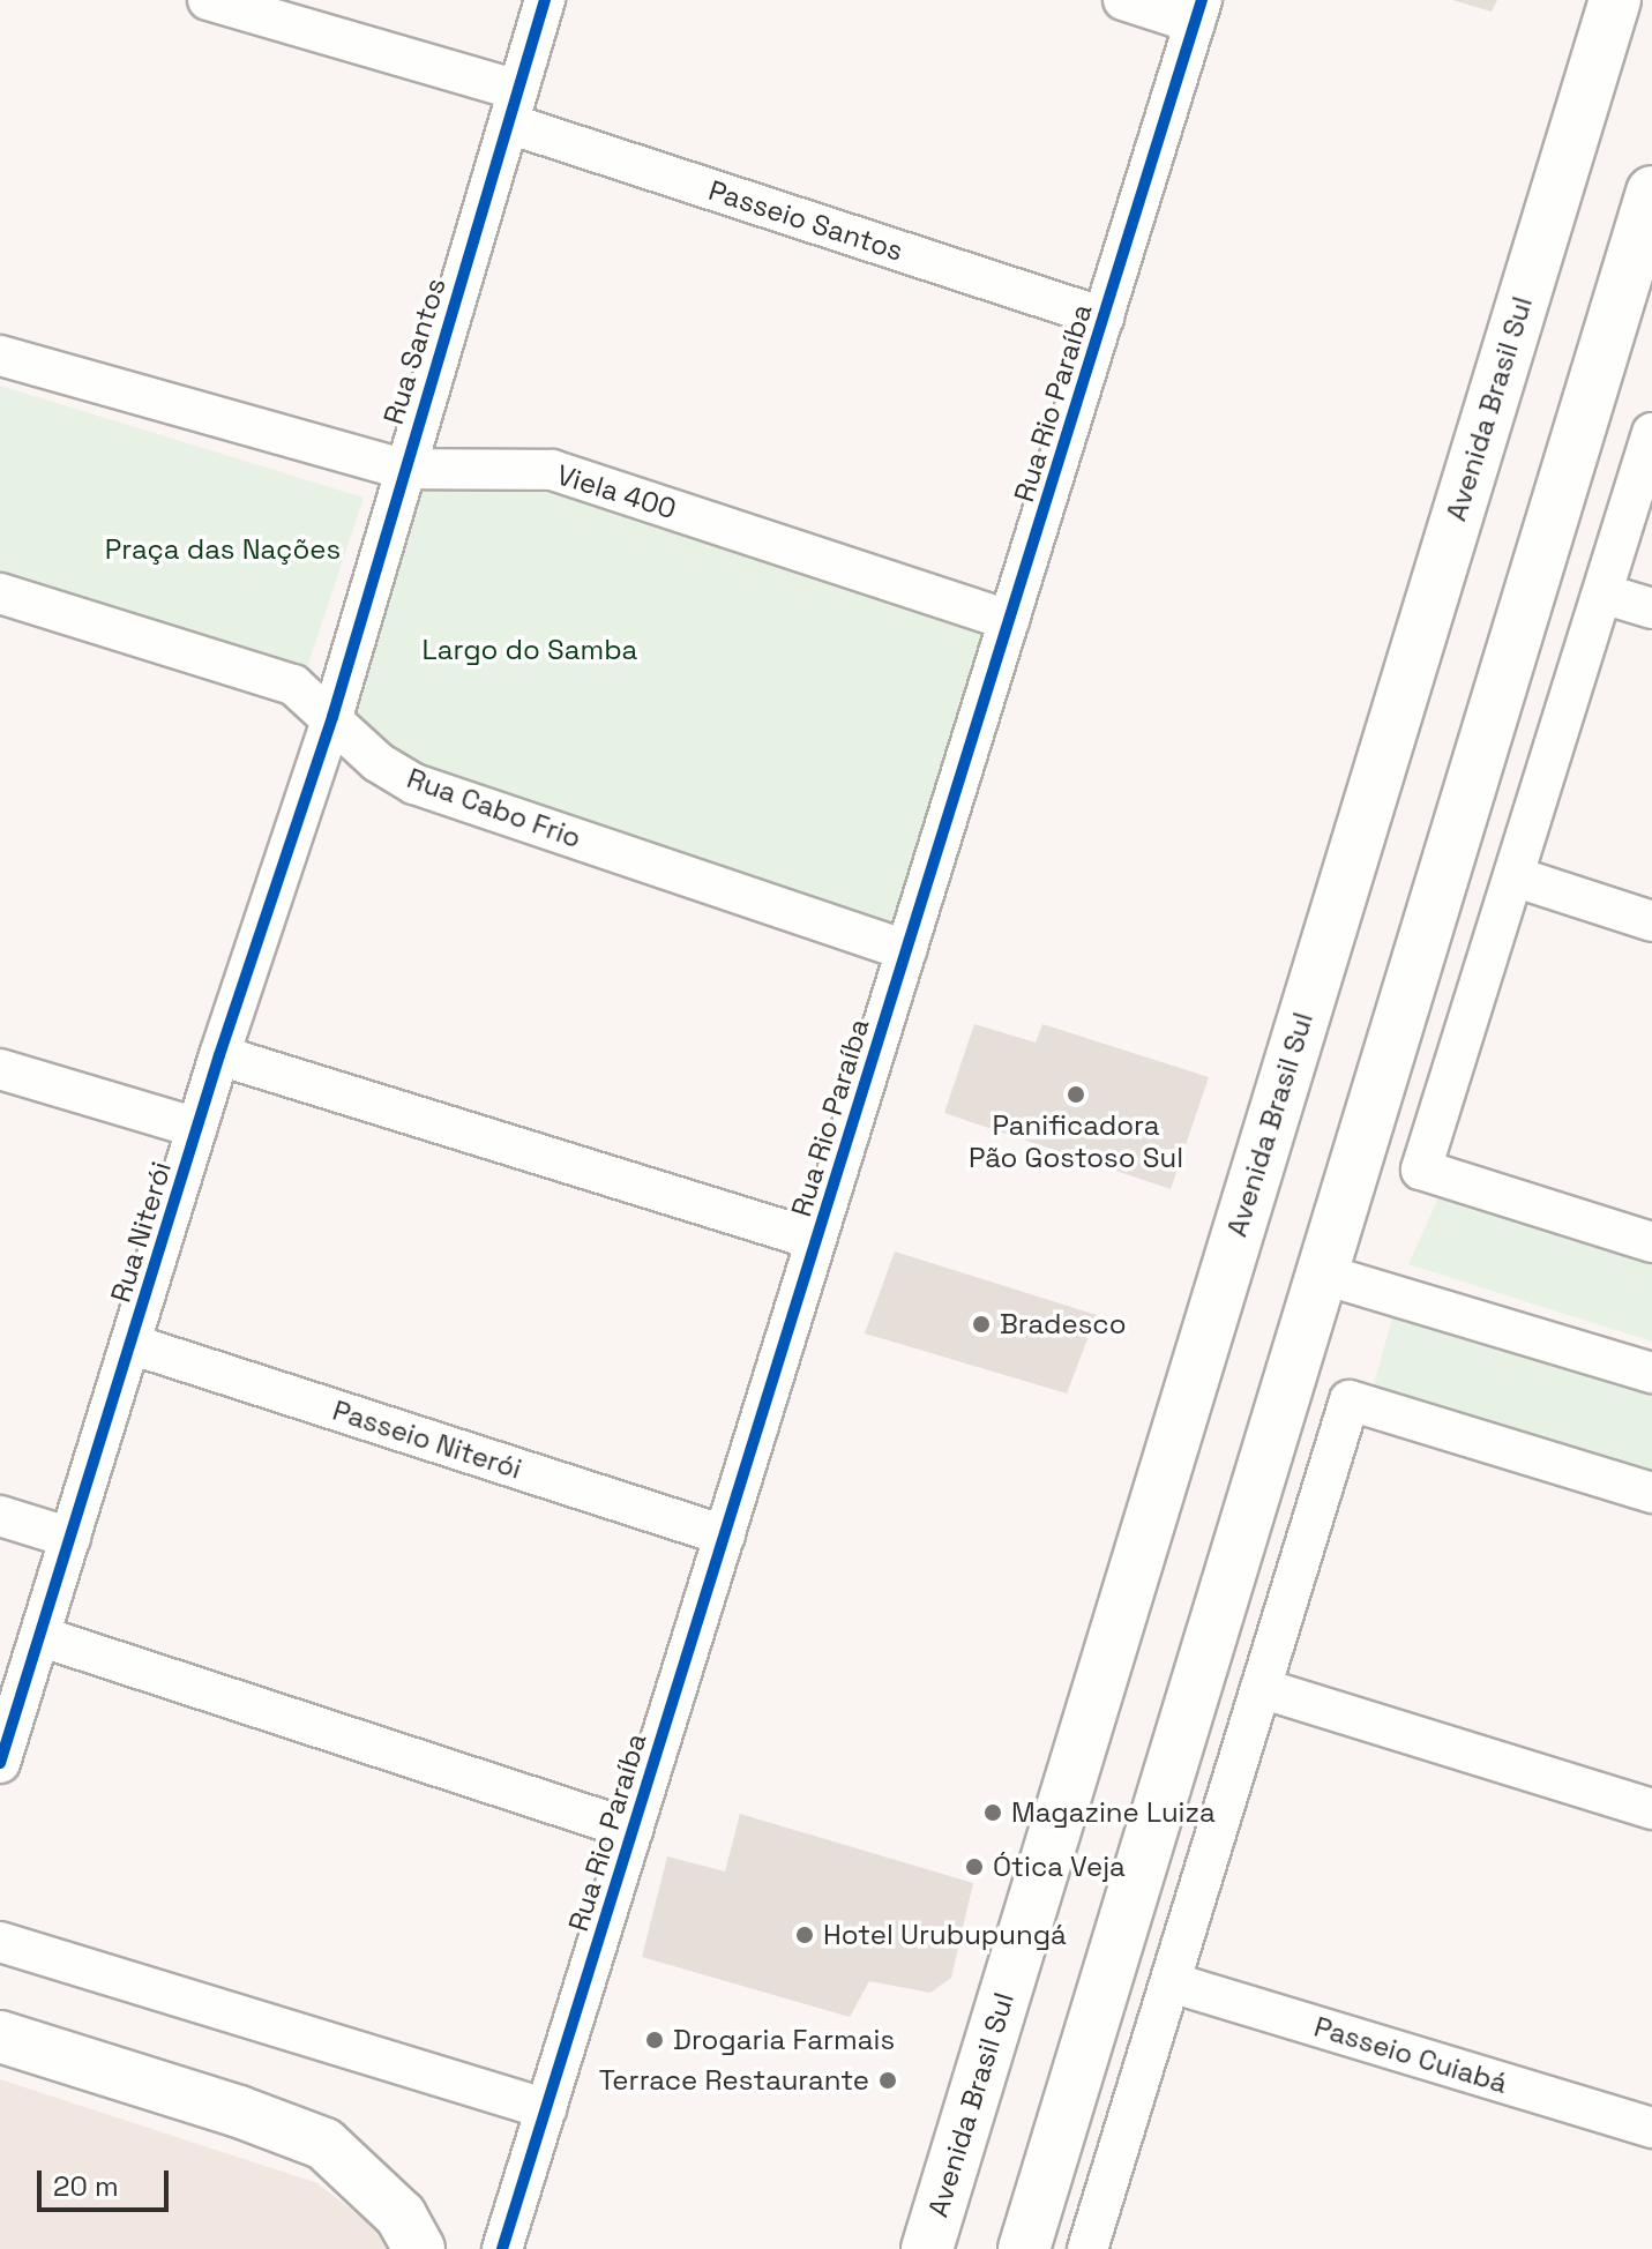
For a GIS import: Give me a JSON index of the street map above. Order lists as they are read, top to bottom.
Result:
{
  "streets": {
    "main road": ["Avenida Brasil Sul"],
    "street": [
      "Passeio Santos",
      "Rua Santos",
      "Rua Rio Paraíba",
      "Viela 400",
      "Rua Cabo Frio",
      "Rua Niterói",
      "Passeio Niterói",
      "Passeio Cuiabá"
    ]
  },
  "crossings": [
    ["Passeio Santos", "Rua Santos"],
    ["Passeio Santos", "Rua Rio Paraíba"],
    ["Rua Santos", "Viela 400"],
    ["Rua Santos", "Rua Cabo Frio"],
    ["Rua Santos", "Rua Niterói"],
    ["Rua Rio Paraíba", "Viela 400"],
    ["Rua Rio Paraíba", "Rua Cabo Frio"],
    ["Rua Rio Paraíba", "Passeio Niterói"],
    ["Rua Cabo Frio", "Rua Niterói"],
    ["Rua Niterói", "Passeio Niterói"]
  ],
  "parks": ["Praça das Nações", "Largo do Samba"],
  "places": [
    "Panificadora Pão Gostoso Sul",
    "Bradesco",
    "Magazine Luiza",
    "Ótica Veja",
    "Hotel Urubupungá",
    "Drogaria Farmais",
    "Terrace Restaurante"
  ],
  "scale_bar": "20 m"
}
